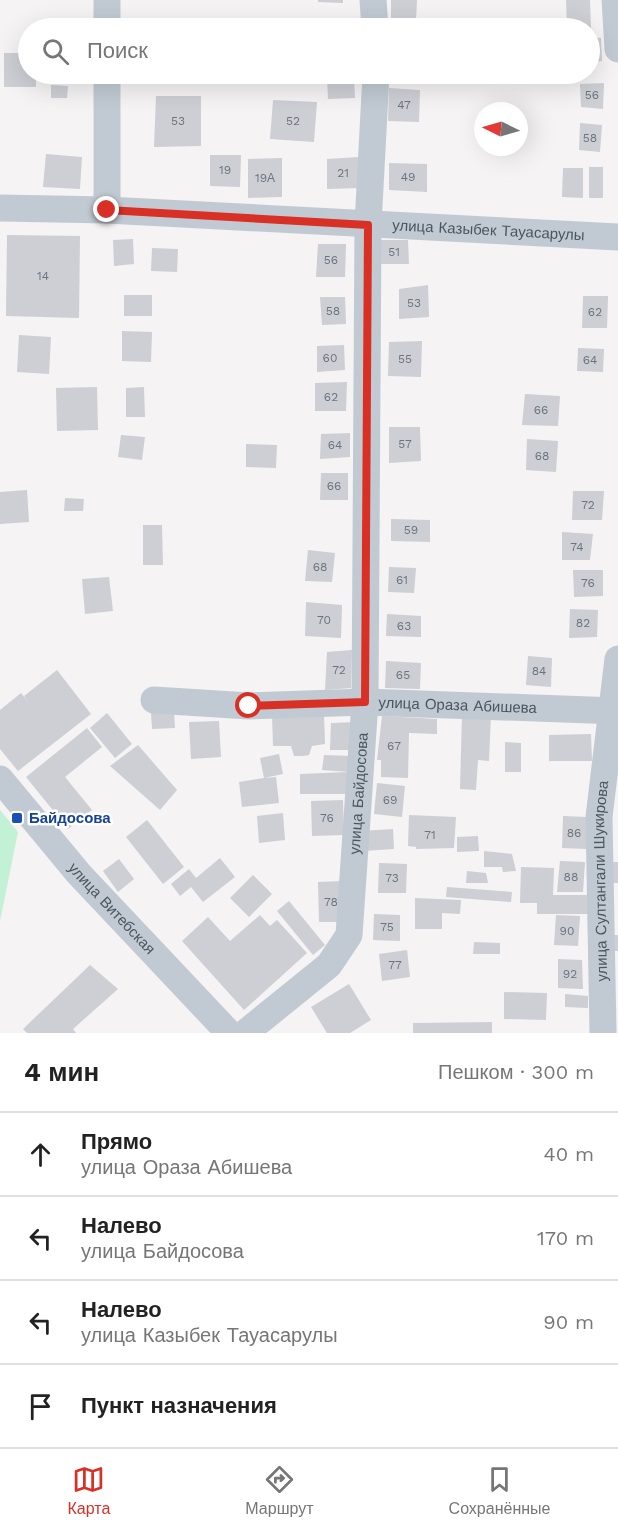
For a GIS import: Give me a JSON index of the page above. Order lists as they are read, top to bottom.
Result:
{
  "streets": {
    "street": [
      "улица Казыбек Тауасарулы",
      "улица Ораза Абишева",
      "улица Байдосова",
      "улица Султангали Шукирова",
      "улица Витебская"
    ]
  },
  "crossings": [
    ["улица Казыбек Тауасарулы", "улица Байдосова"],
    ["улица Ораза Абишева", "улица Байдосова"],
    ["улица Ораза Абишева", "улица Султангали Шукирова"]
  ],
  "places": {
    "transit": ["Байдосова"]
  },
  "house_numbers": [
    "56",
    "47",
    "53",
    "52",
    "58",
    "19",
    "21",
    "49",
    "19А",
    "51",
    "56",
    "14",
    "53",
    "58",
    "62",
    "60",
    "55",
    "64",
    "62",
    "66",
    "57",
    "64",
    "68",
    "66",
    "72",
    "59",
    "74",
    "68",
    "61",
    "76",
    "70",
    "82",
    "63",
    "72",
    "84",
    "65",
    "67",
    "69",
    "76",
    "86",
    "71",
    "88",
    "73",
    "78",
    "75",
    "90",
    "77",
    "92"
  ],
  "north": "left",
  "page": {
    "search": "Поиск",
    "heading": ["4 мин", "Пешком · 300 m"],
    "list": [
      ["Прямо", "улица Ораза Абишева", "40 m"],
      ["Налево", "улица Байдосова", "170 m"],
      ["Налево", "улица Казыбек Тауасарулы", "90 m"],
      "Пункт назначения"
    ],
    "nav": ["Карта", "Маршрут", "Сохранённые"]
  }
}
